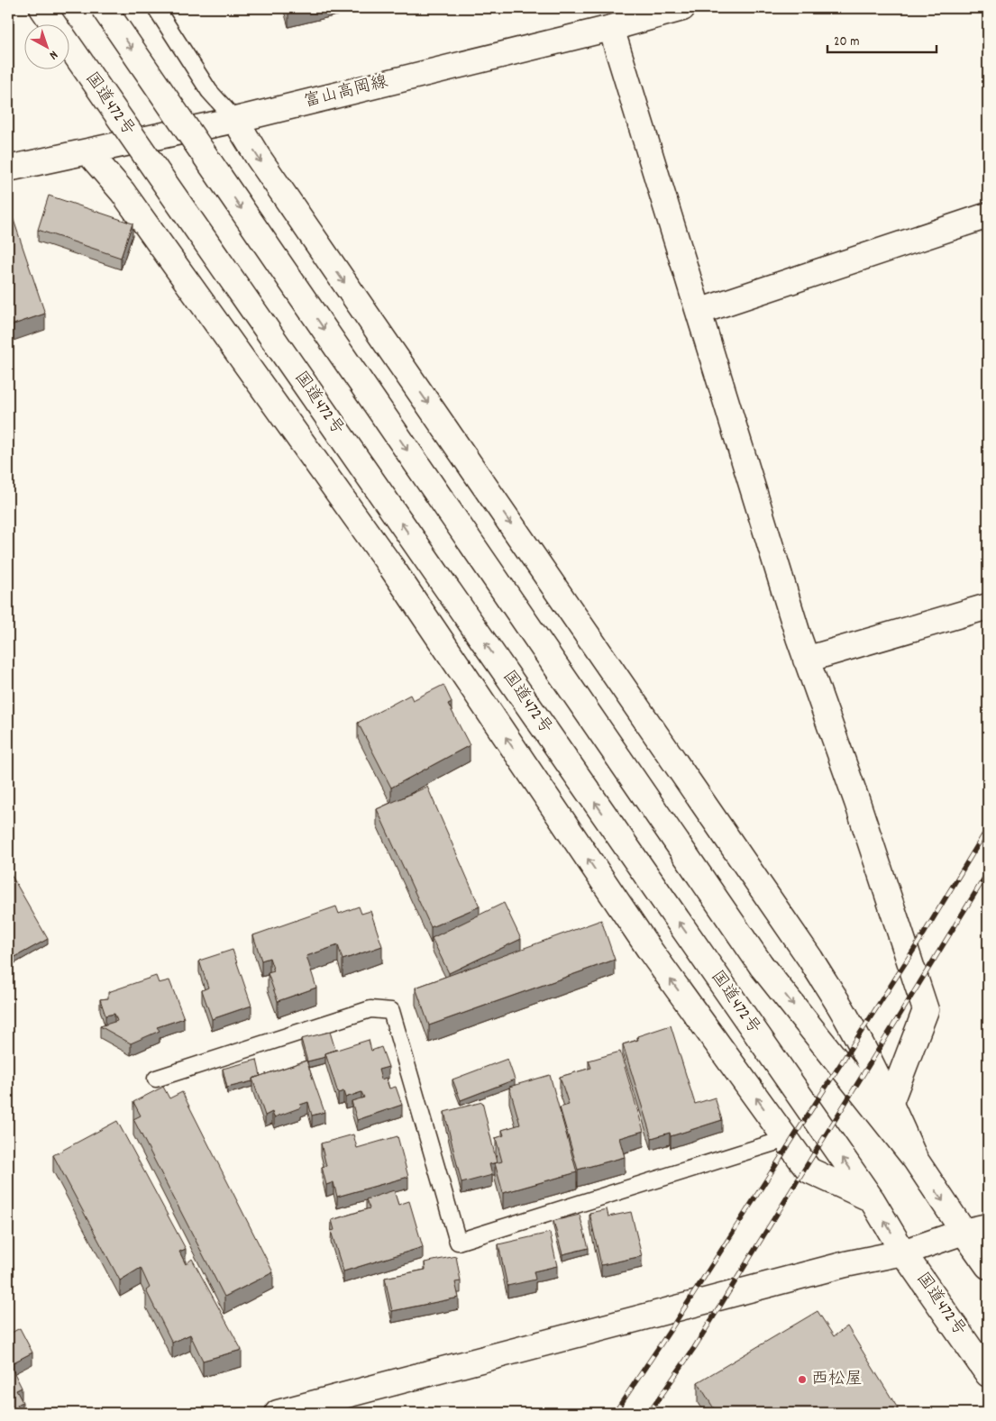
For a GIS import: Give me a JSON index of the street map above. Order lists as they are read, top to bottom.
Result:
{
  "streets": {
    "main road": ["富山高岡線", "国道472号"]
  },
  "places": ["西松屋"],
  "scale_bar": "20 m",
  "north": "bottom right"
}
